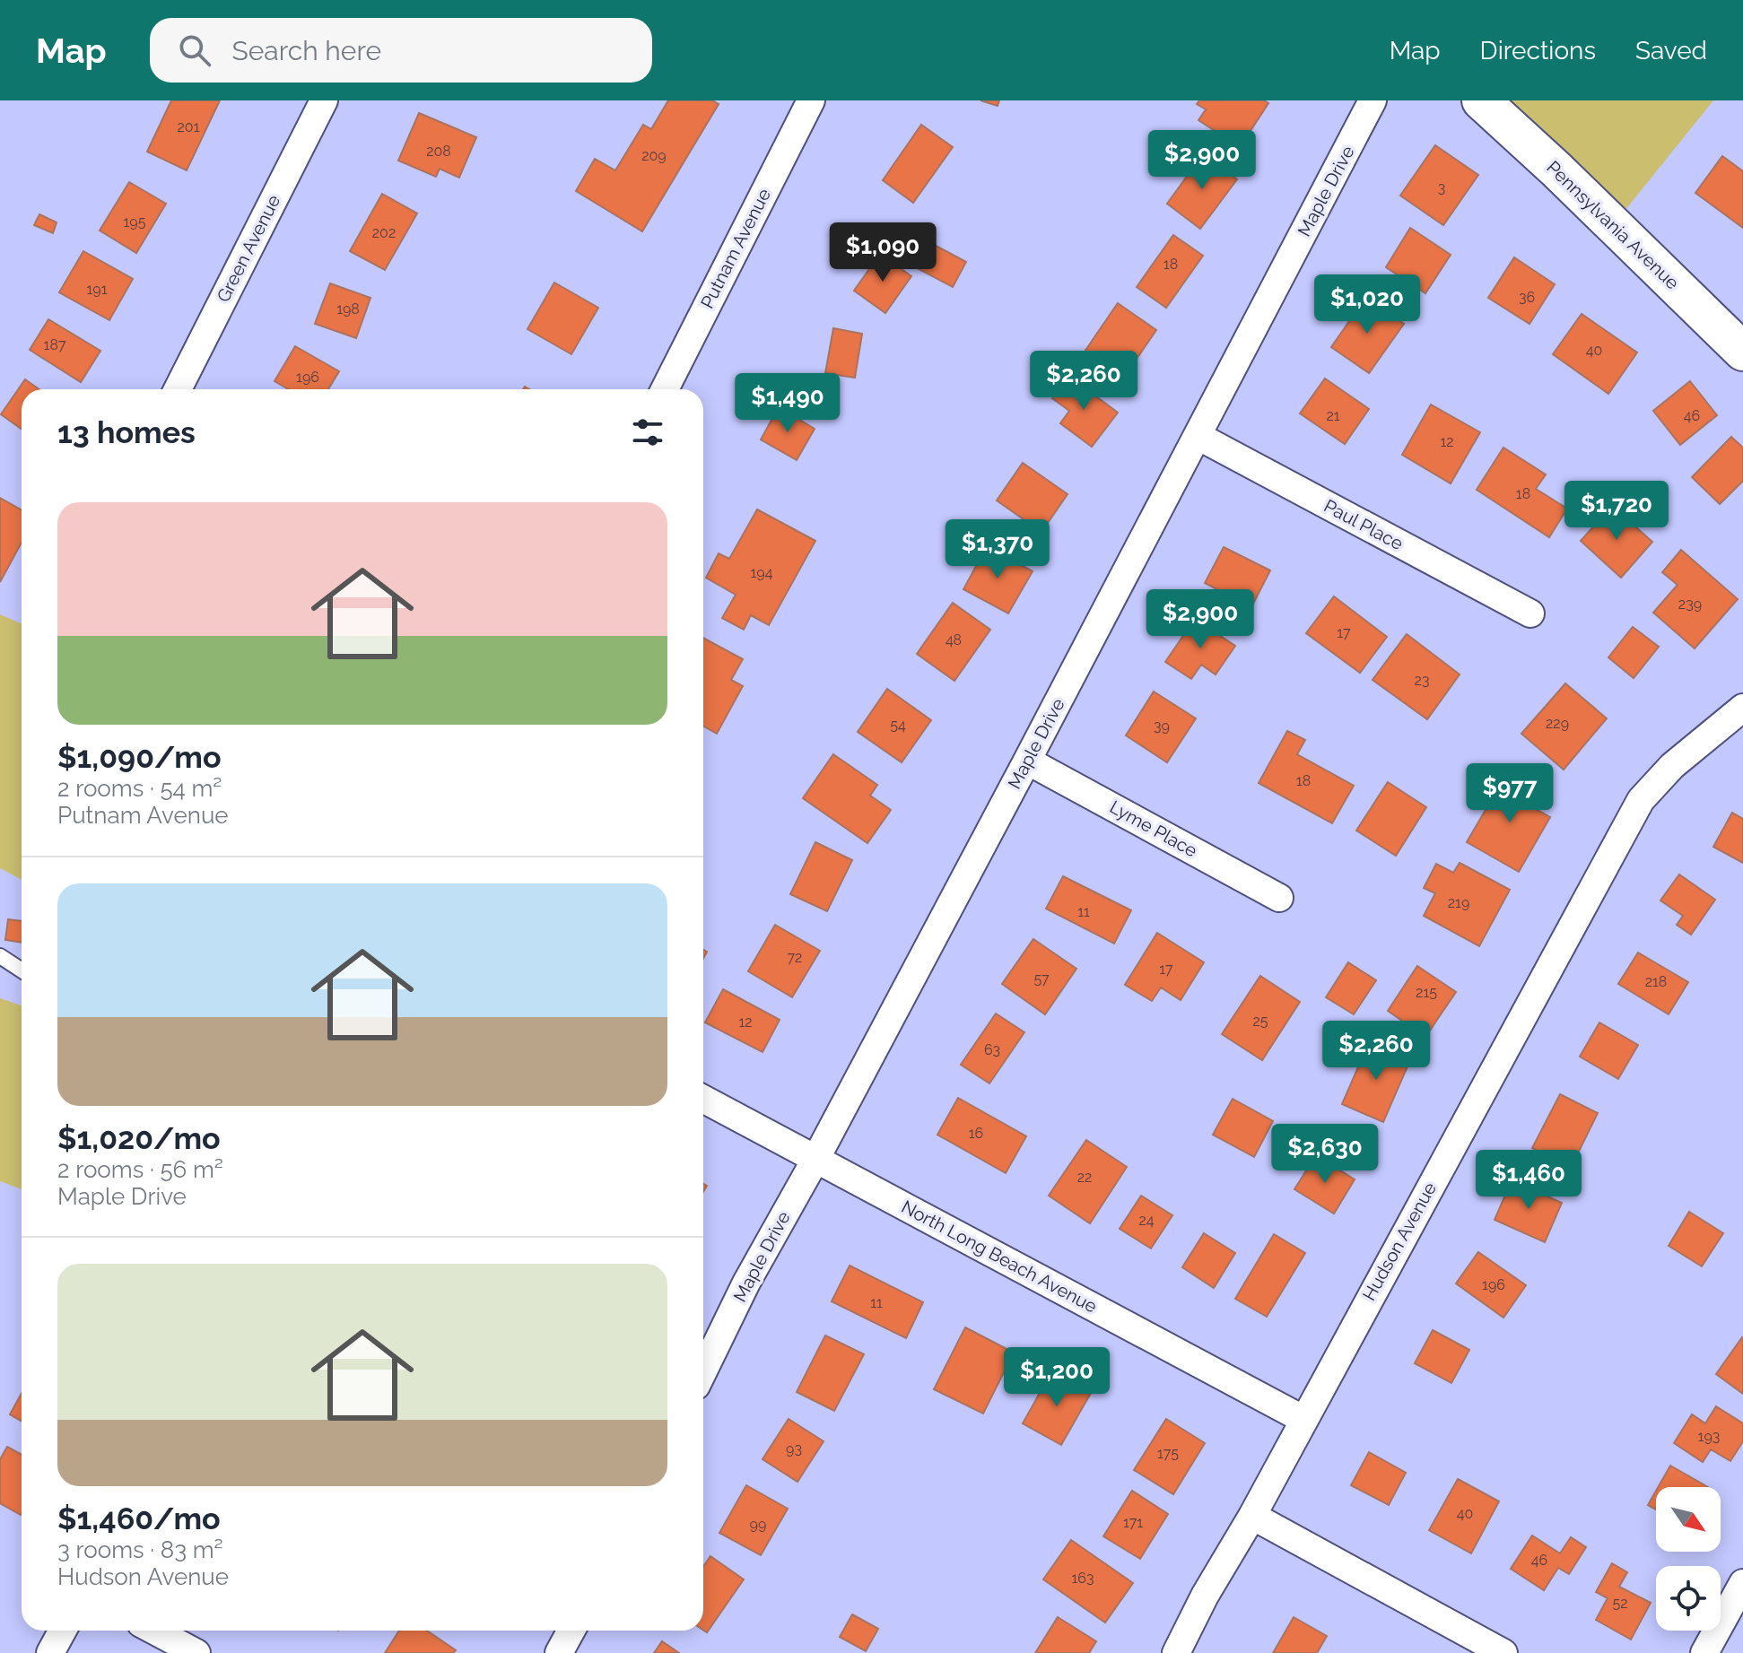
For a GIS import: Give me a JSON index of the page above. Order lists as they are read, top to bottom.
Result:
{
  "streets": {
    "street": [
      "Maple Drive",
      "Pennsylvania Avenue",
      "Green Avenue",
      "Putnam Avenue",
      "Paul Place",
      "Lyme Place",
      "Hudson Avenue",
      "North Long Beach Avenue"
    ]
  },
  "crossings": [
    ["Maple Drive", "Paul Place"],
    ["Maple Drive", "Lyme Place"],
    ["Maple Drive", "North Long Beach Avenue"],
    ["Hudson Avenue", "North Long Beach Avenue"]
  ],
  "house_numbers": [
    "201",
    "208",
    "209",
    "3",
    "195",
    "202",
    "18",
    "191",
    "36",
    "198",
    "187",
    "40",
    "196",
    "21",
    "46",
    "12",
    "18",
    "194",
    "239",
    "17",
    "48",
    "23",
    "229",
    "54",
    "39",
    "18",
    "219",
    "11",
    "72",
    "17",
    "57",
    "218",
    "215",
    "25",
    "12",
    "63",
    "16",
    "22",
    "24",
    "196",
    "11",
    "193",
    "93",
    "175",
    "40",
    "171",
    "99",
    "46",
    "163",
    "52"
  ],
  "north": "bottom right",
  "page": {
    "header": "Map",
    "search": "Search here",
    "nav": ["Map", "Directions", "Saved"],
    "price": [
      "$2,900",
      "$1,090",
      "$1,020",
      "$2,260",
      "$1,490",
      "$1,720",
      "$1,370",
      "$2,900",
      "$977",
      "$2,260",
      "$2,630",
      "$1,460",
      "$1,200"
    ],
    "heading": "13 homes",
    "list": [
      {
        "name": "$1,090/mo",
        "note": "2 rooms · 54 m² · Putnam Avenue"
      },
      {
        "name": "$1,020/mo",
        "note": "2 rooms · 56 m² · Maple Drive"
      },
      {
        "name": "$1,460/mo",
        "note": "3 rooms · 83 m² · Hudson Avenue"
      }
    ]
  }
}
